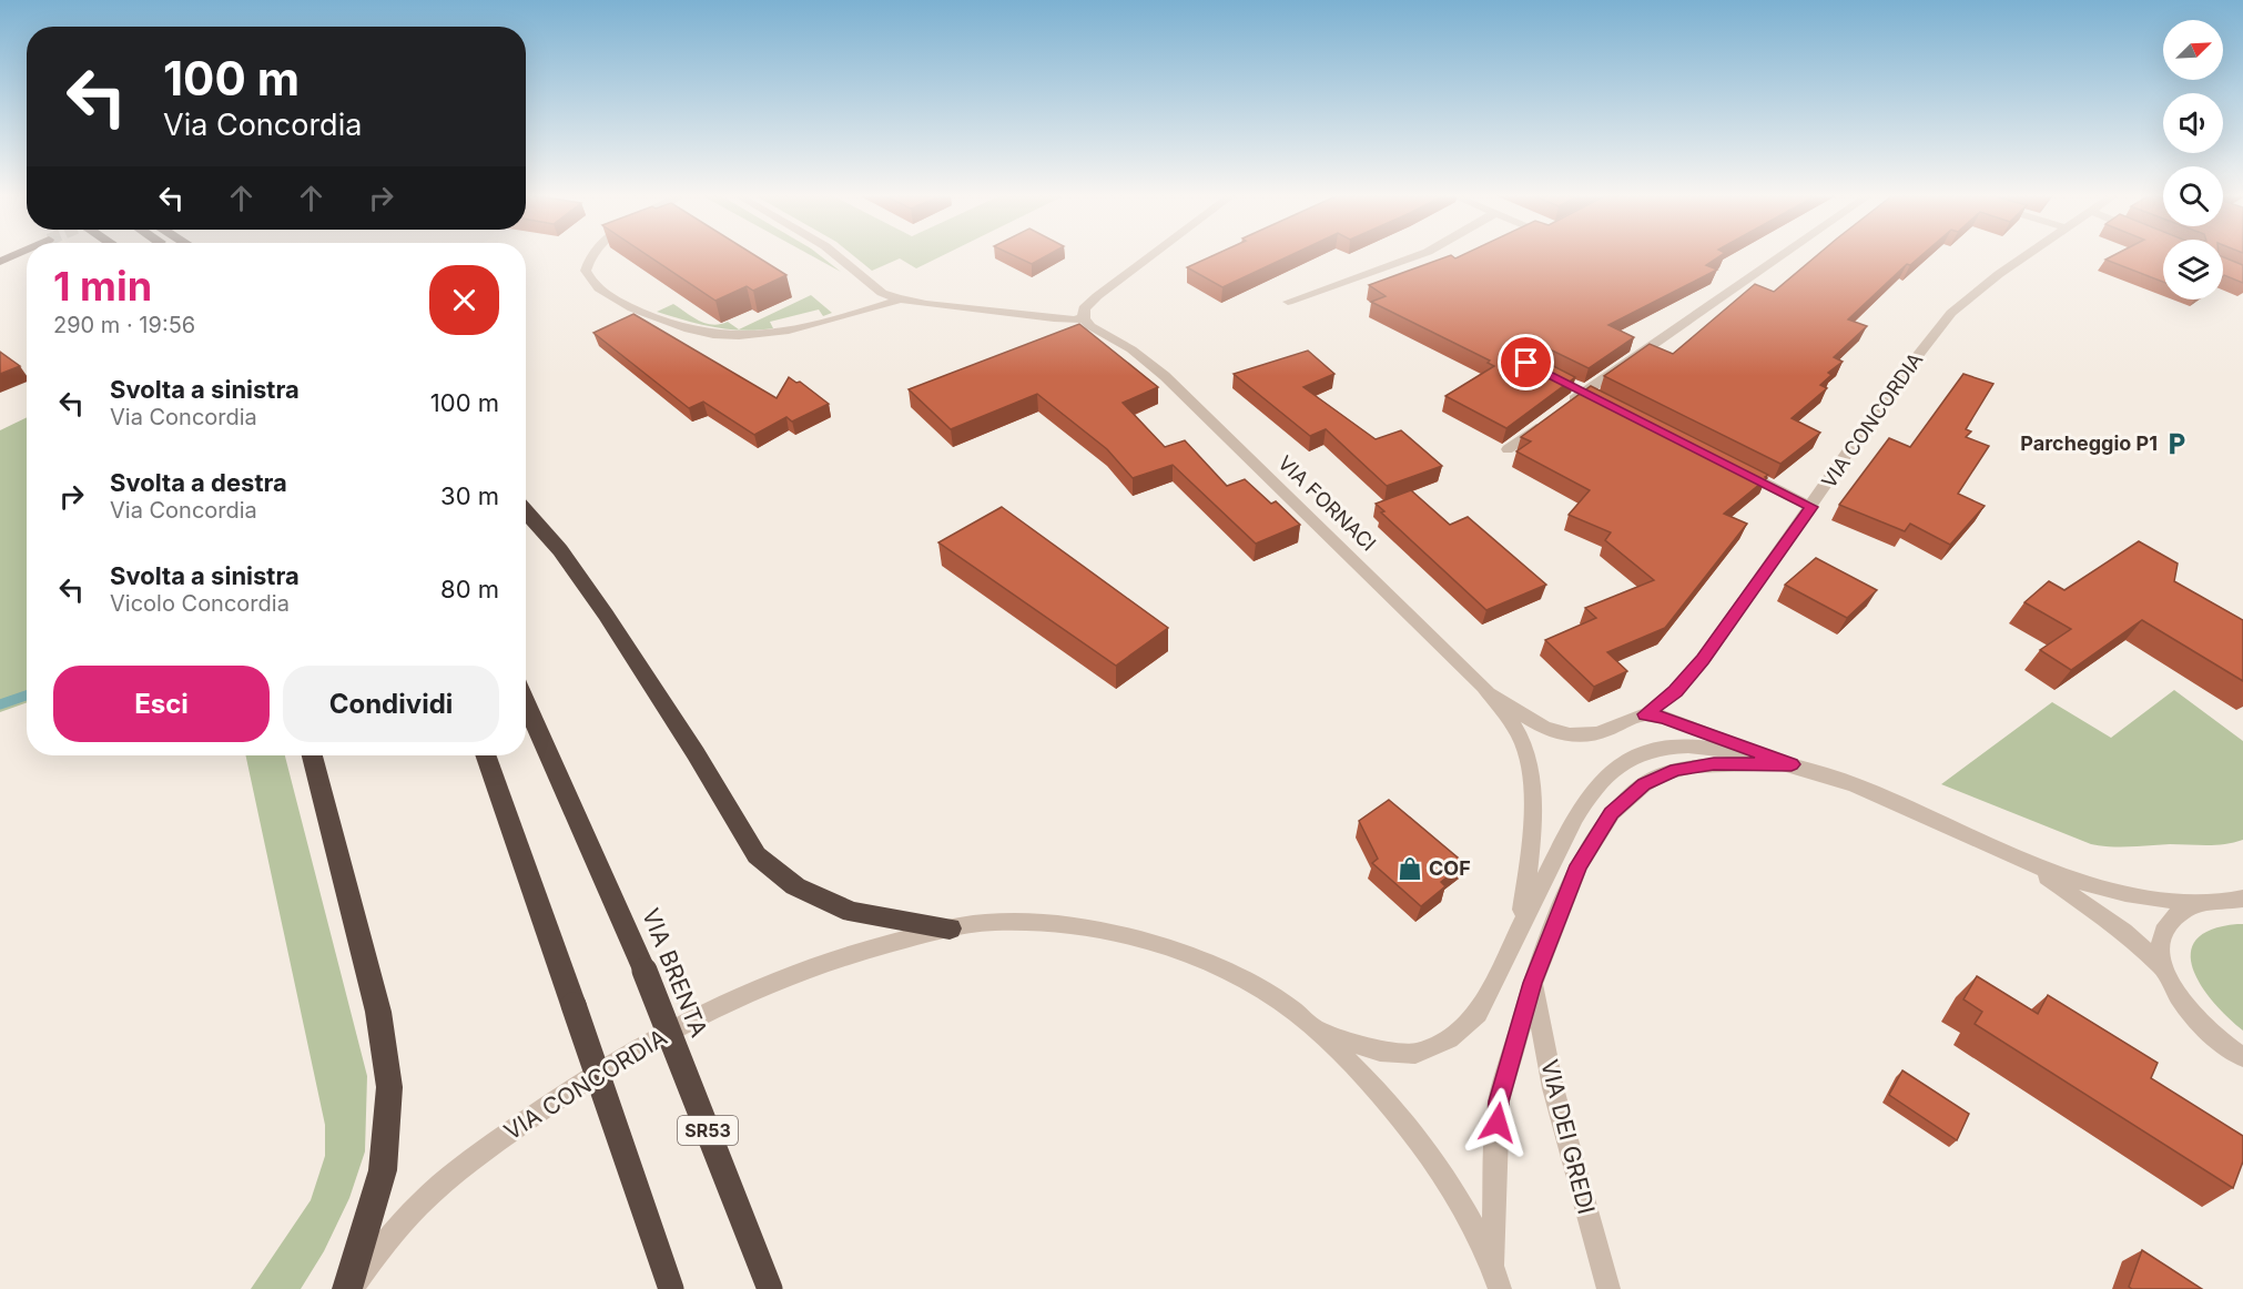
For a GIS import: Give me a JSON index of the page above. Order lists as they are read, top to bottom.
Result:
{
  "streets": {
    "highway": ["VIA BRENTA", "SR53"],
    "street": ["VIA CONCORDIA", "VIA FORNACI", "VIA DEI GREDI"]
  },
  "crossings": [
    ["VIA CONCORDIA", "VIA FORNACI"]
  ],
  "places": {
    "parking": ["Parcheggio P1"],
    "shop": ["COF"]
  },
  "north": "top right",
  "page": {
    "turn": ["100 m", "Via Concordia"],
    "heading": ["1 min", "290 m · 19:56"],
    "list": [
      {
        "name": "Svolta a sinistra",
        "note": "Via Concordia",
        "value": "100 m"
      },
      {
        "name": "Svolta a destra",
        "note": "Via Concordia",
        "value": "30 m"
      },
      {
        "name": "Svolta a sinistra",
        "note": "Vicolo Concordia",
        "value": "80 m"
      }
    ],
    "buttons": ["Esci", "Condividi"]
  }
}
